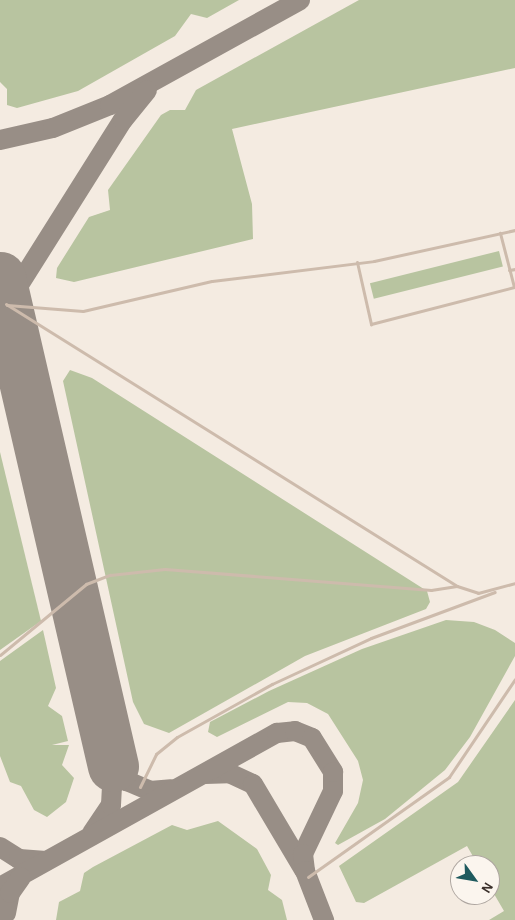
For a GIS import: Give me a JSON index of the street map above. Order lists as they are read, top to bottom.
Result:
{
  "north": "bottom right"
}
